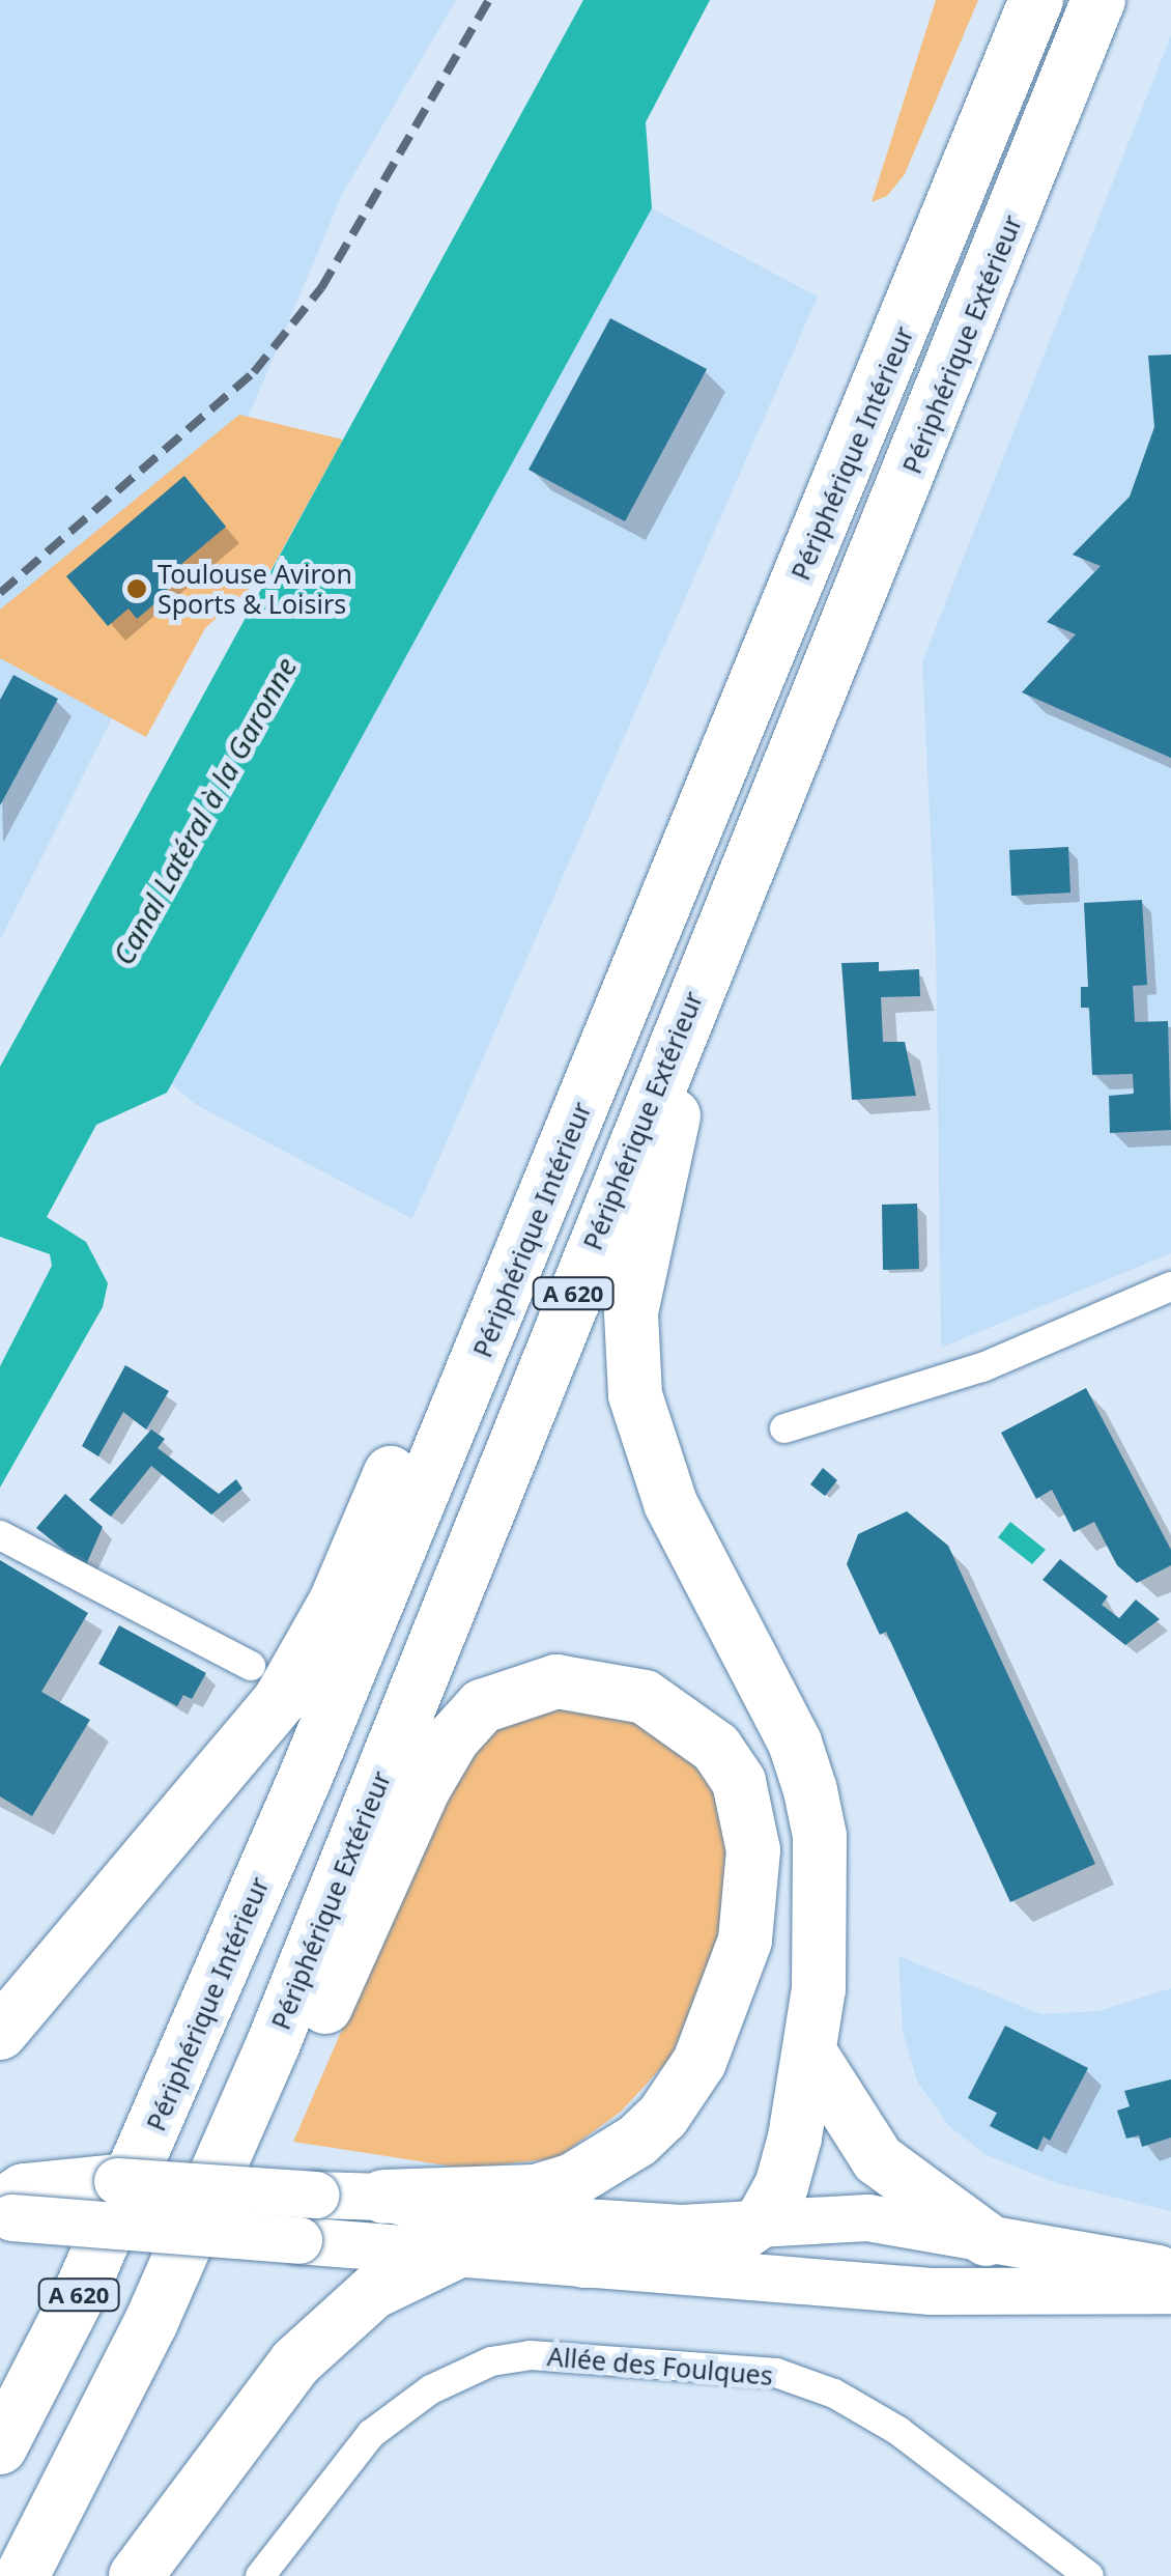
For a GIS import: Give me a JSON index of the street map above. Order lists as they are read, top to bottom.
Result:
{
  "streets": {
    "highway": ["Périphérique Extérieur", "Périphérique Intérieur", "A 620"],
    "street": ["Allée des Foulques"]
  },
  "water": ["Canal Latéral à la Garonne"],
  "places": ["Toulouse Aviron Sports & Loisirs"]
}
